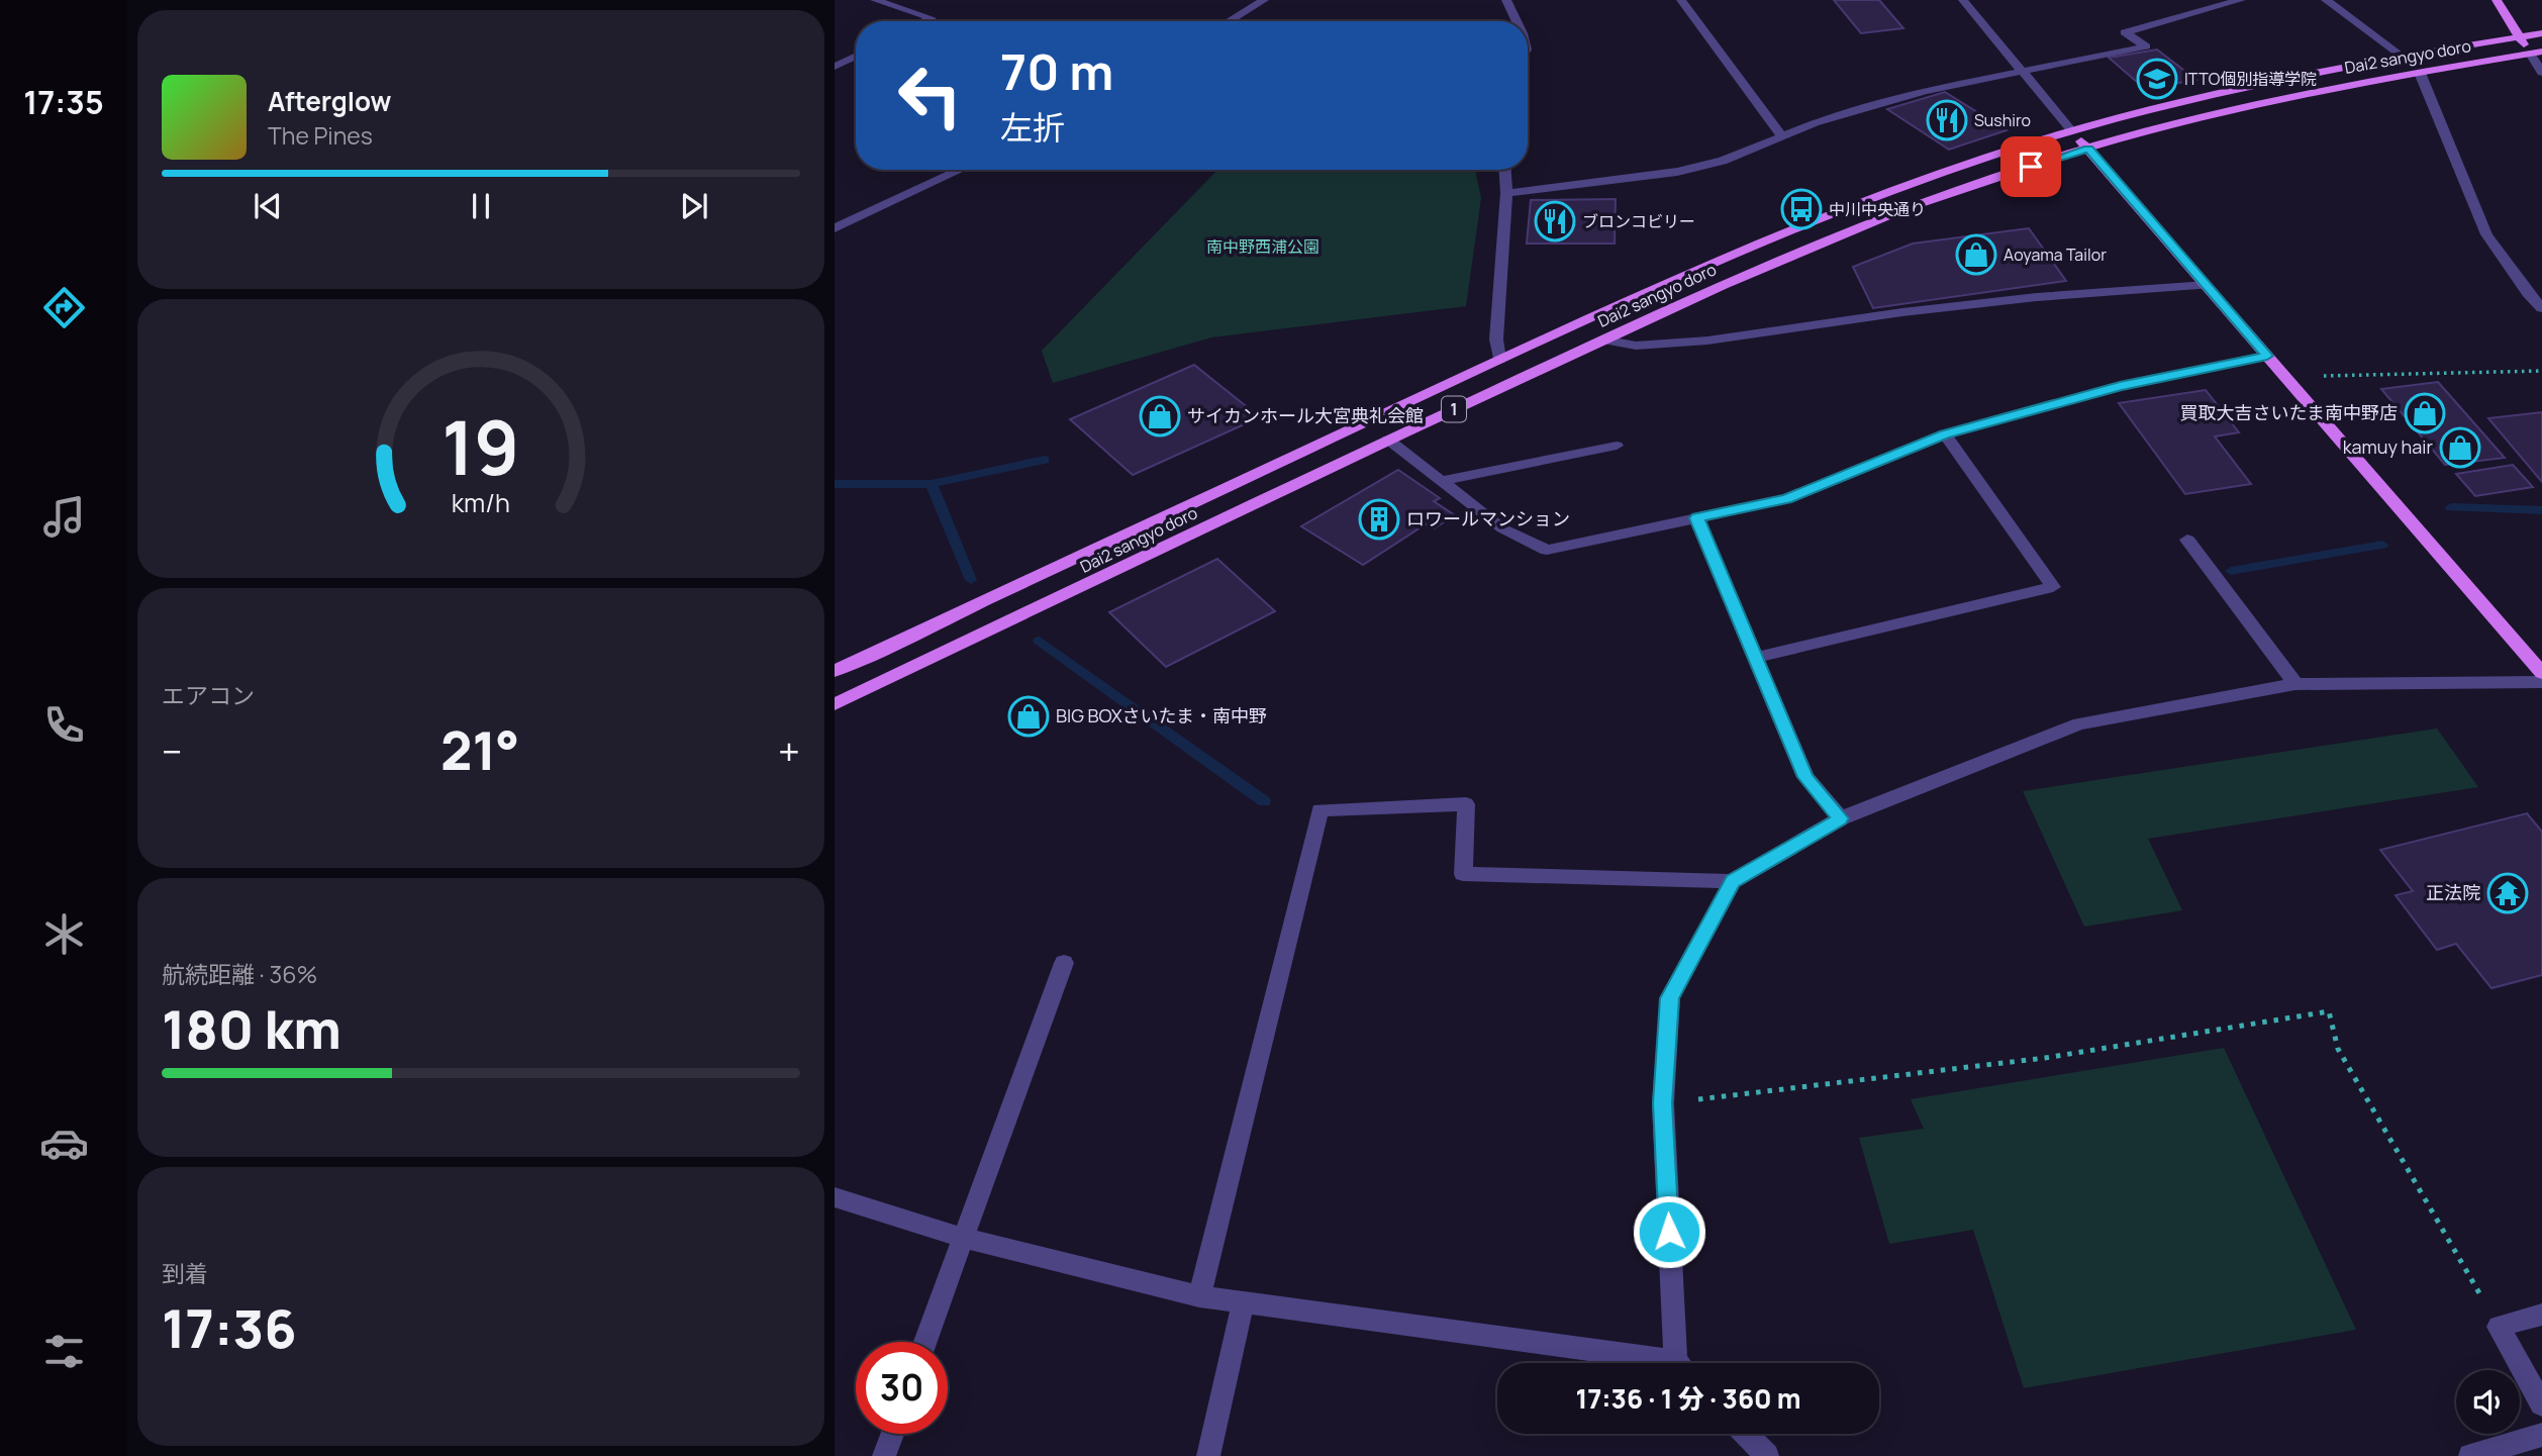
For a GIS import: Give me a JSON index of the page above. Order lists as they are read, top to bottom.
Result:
{
  "streets": {
    "main road": ["Dai2 sangyo doro", "1"]
  },
  "parks": ["南中野西浦公園"],
  "places": {
    "school or university": ["ITTO個別指導学院"],
    "restaurant": ["Sushiro", "ブロンコビリー"],
    "bus stop": ["中川中央通り"],
    "shop": [
      "Aoyama Tailor",
      "買取大吉さいたま南中野店",
      "サイカンホール大宮典礼会館",
      "kamuy hair",
      "BIG BOXさいたま・南中野"
    ],
    "building": ["ロワールマンション"],
    "temple": ["正法院"]
  },
  "page": {
    "tabs": "17:35",
    "turn": ["70 m", "左折"],
    "song": ["Afterglow", "The Pines"],
    "tile": [
      "エアコン",
      ["航続距離 · 36%", "180 km"],
      ["到着", "17:36"]
    ],
    "heat": ["−", "21°", "+"],
    "limit": "30",
    "trip": "17:36 · 1 分 · 360 m",
    "gauge": ["19", "km/h"]
  }
}
